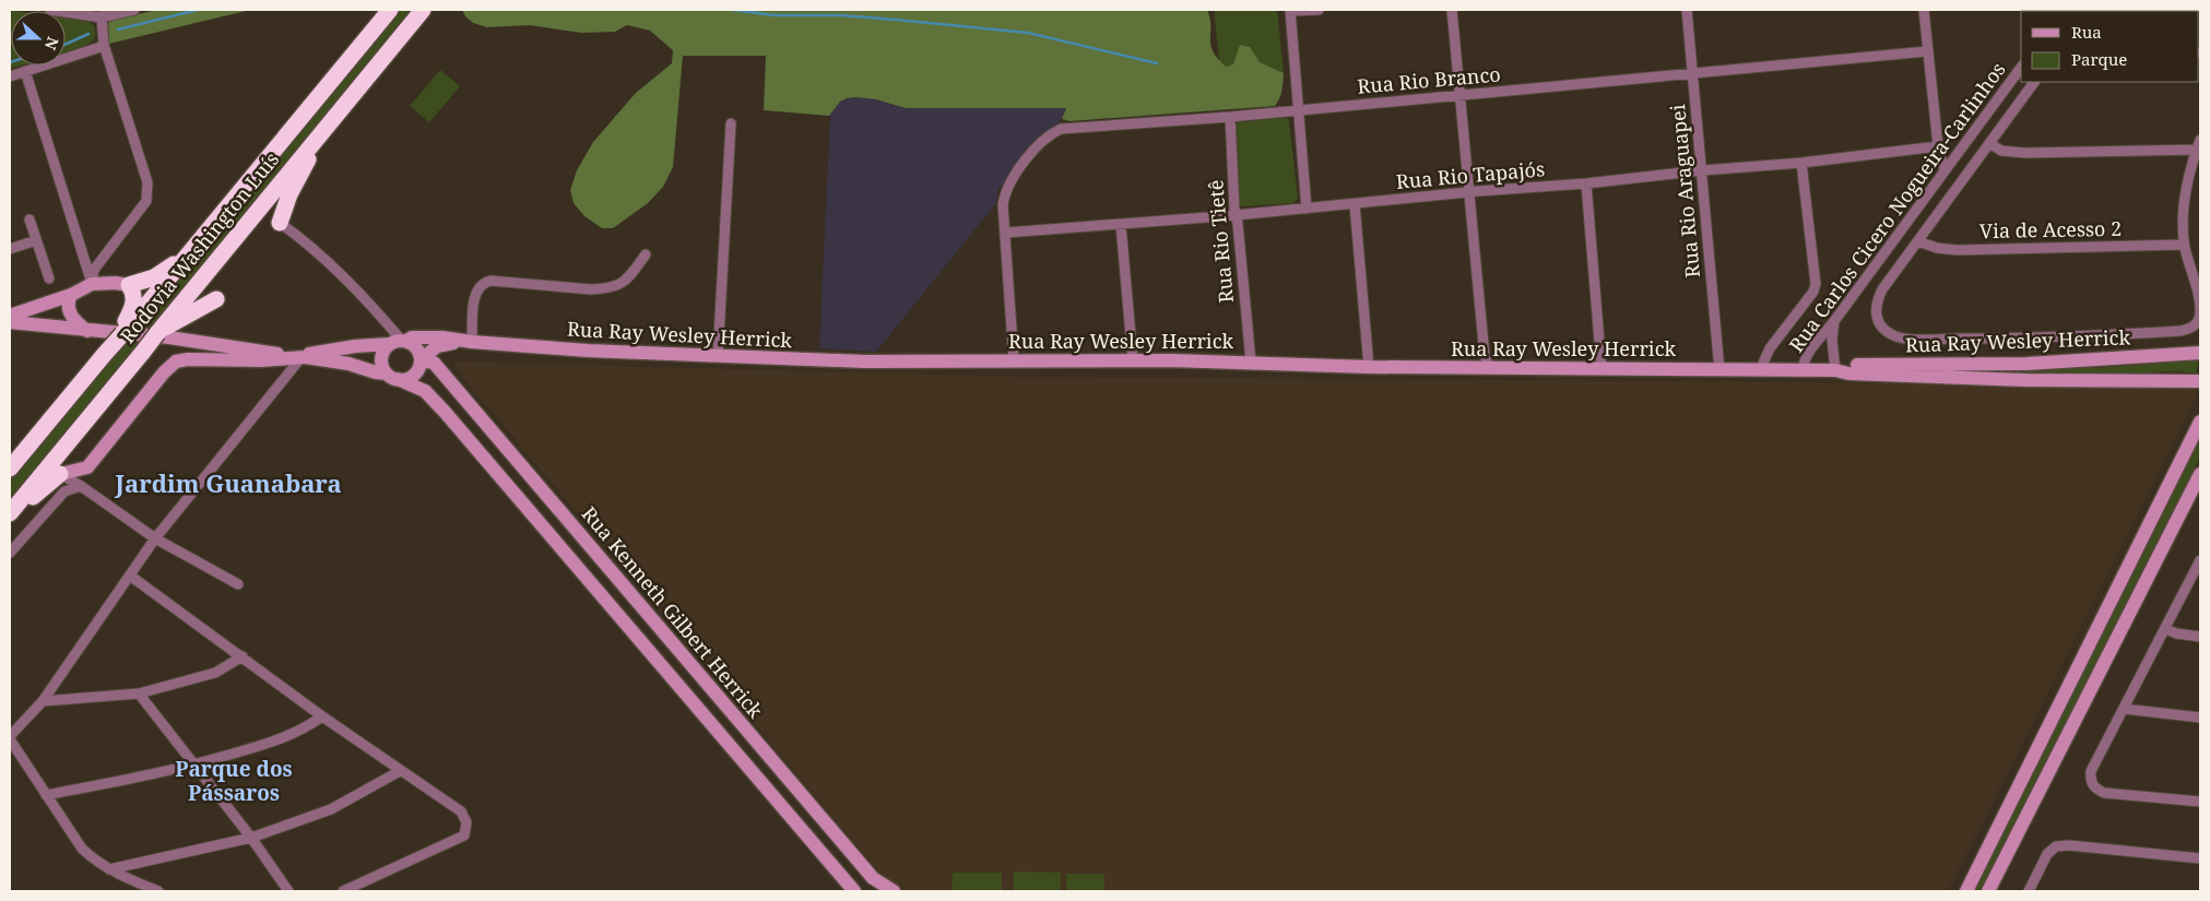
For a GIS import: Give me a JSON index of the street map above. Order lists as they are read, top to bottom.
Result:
{
  "streets": {
    "highway": ["Rodovia Washington Luís"],
    "street": [
      "Rua Rio Branco",
      "Rua Rio Tapajós",
      "Rua Rio Araguapei",
      "Rua Carlos Cicero Nogueira-Carlinhos",
      "Via de Acesso 2",
      "Rua Rio Tietê",
      "Rua Ray Wesley Herrick",
      "Rua Kenneth Gilbert Herrick"
    ]
  },
  "crossings": [
    ["Rua Rio Branco", "Rua Rio Tapajós"],
    ["Rua Rio Branco", "Rua Rio Araguapei"],
    ["Rua Rio Branco", "Rua Rio Tietê"],
    ["Rua Rio Branco", "Rua Ray Wesley Herrick"],
    ["Rua Rio Tapajós", "Rua Rio Araguapei"],
    ["Rua Rio Tapajós", "Rua Rio Tietê"],
    ["Rua Rio Araguapei", "Rua Ray Wesley Herrick"],
    ["Rua Carlos Cicero Nogueira-Carlinhos", "Rua Ray Wesley Herrick"],
    ["Rua Rio Tietê", "Rua Ray Wesley Herrick"],
    ["Rua Ray Wesley Herrick", "Rua Kenneth Gilbert Herrick"]
  ],
  "districts": ["Jardim Guanabara", "Parque dos Pássaros"],
  "legend": ["Rua", "Parque"],
  "north": "right"
}
